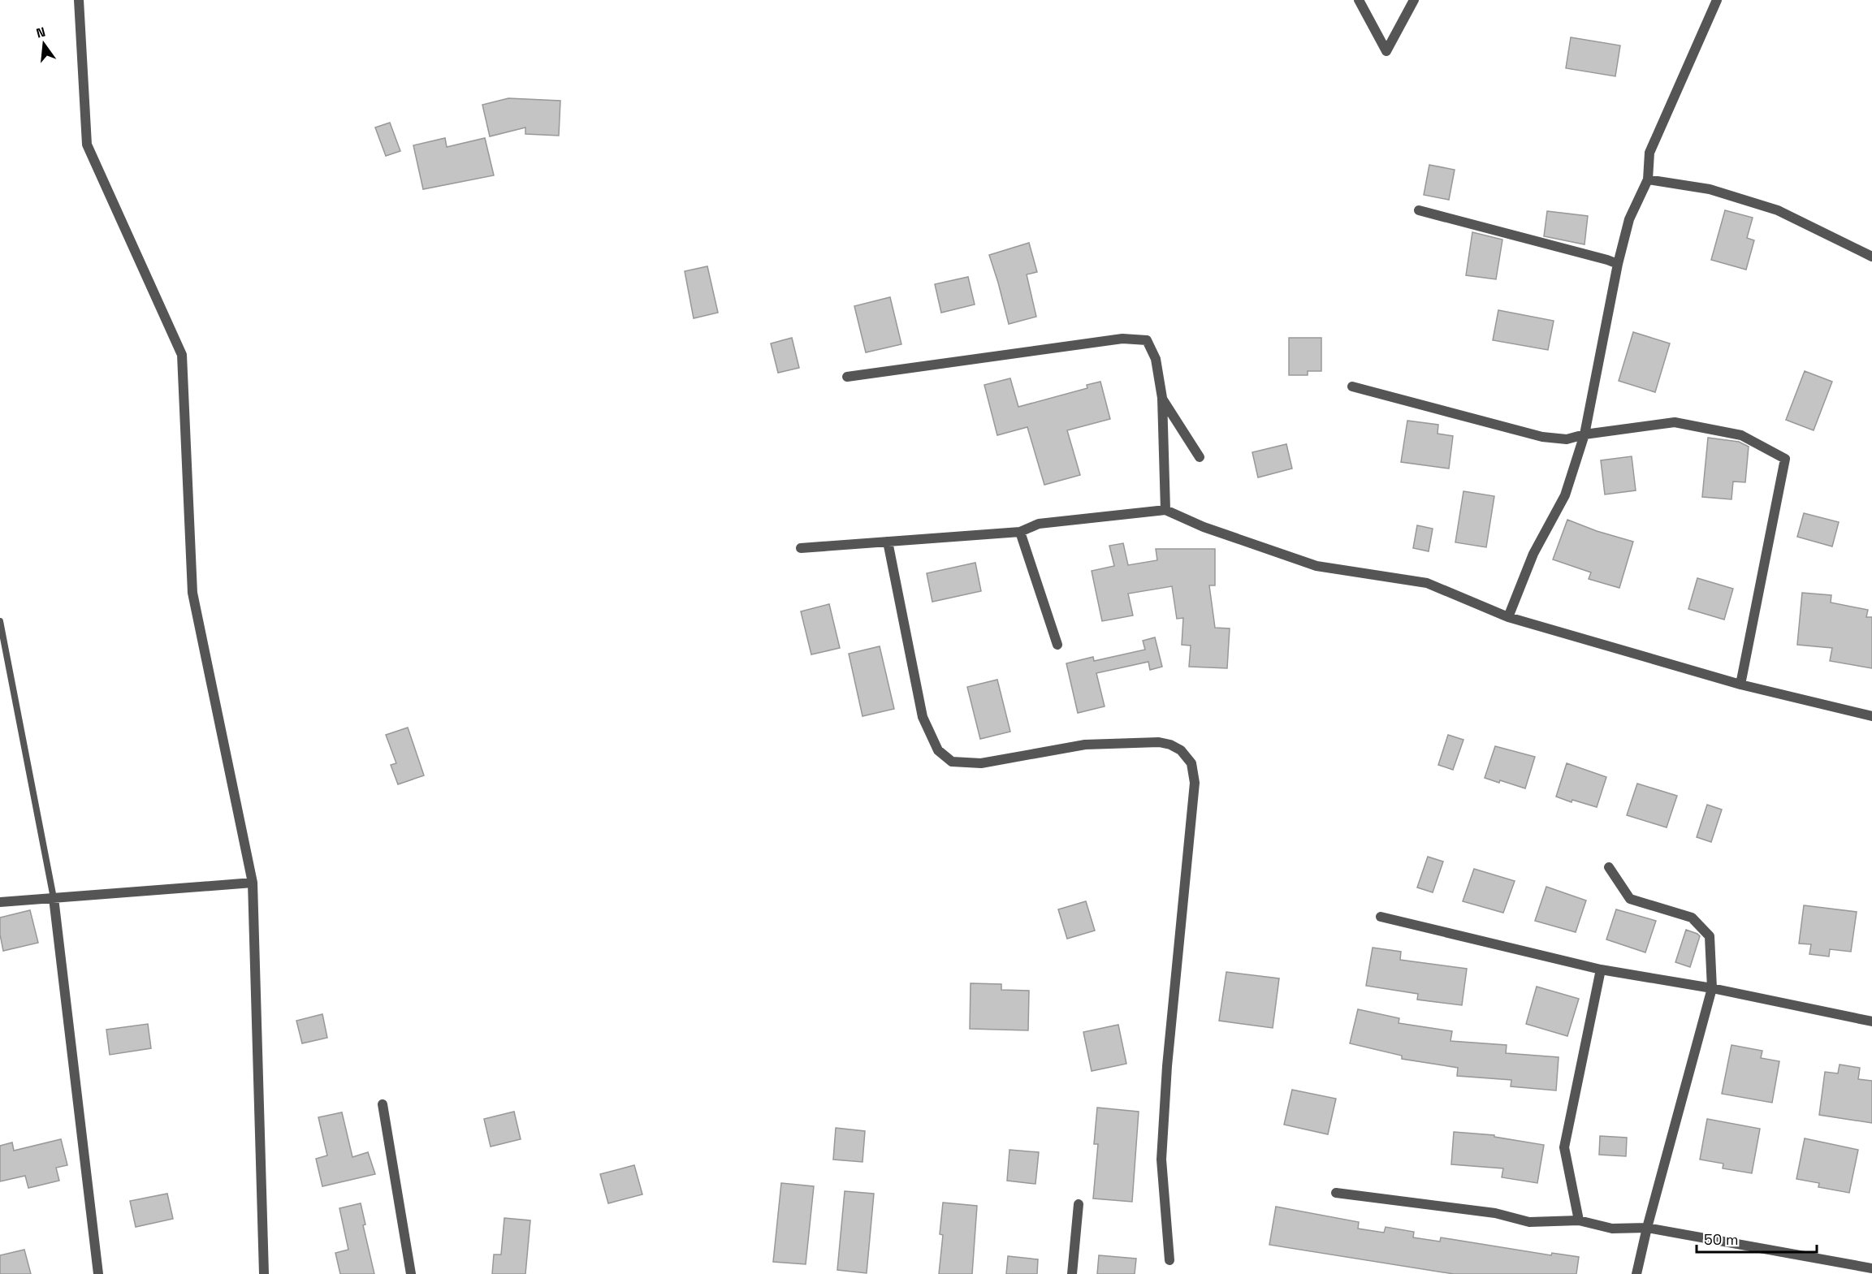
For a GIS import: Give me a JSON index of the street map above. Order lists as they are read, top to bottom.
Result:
{
  "scale_bar": "50 m",
  "north": "top"
}
